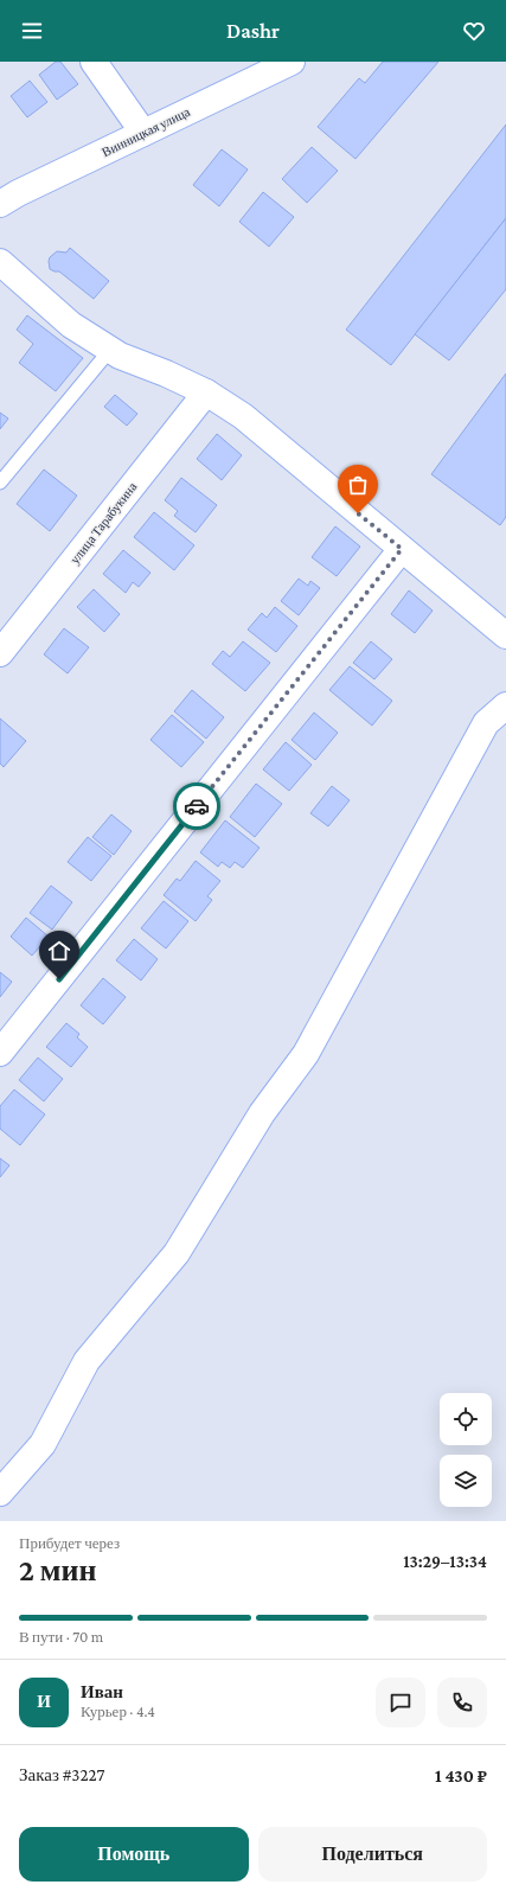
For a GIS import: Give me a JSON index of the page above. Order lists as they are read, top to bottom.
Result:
{
  "streets": {
    "street": ["Винницкая улица", "улица Тарабукина"]
  },
  "page": {
    "header": "Dashr",
    "heading": ["2 мин", "Прибудет через", "13:29–13:34"],
    "panel": [
      "Иван",
      "Курьер · 4.4",
      "Заказ #3227",
      "1 430 ₽"
    ],
    "bar": "В пути · 70 m",
    "round": "И",
    "buttons": ["Помощь", "Поделиться"]
  }
}
